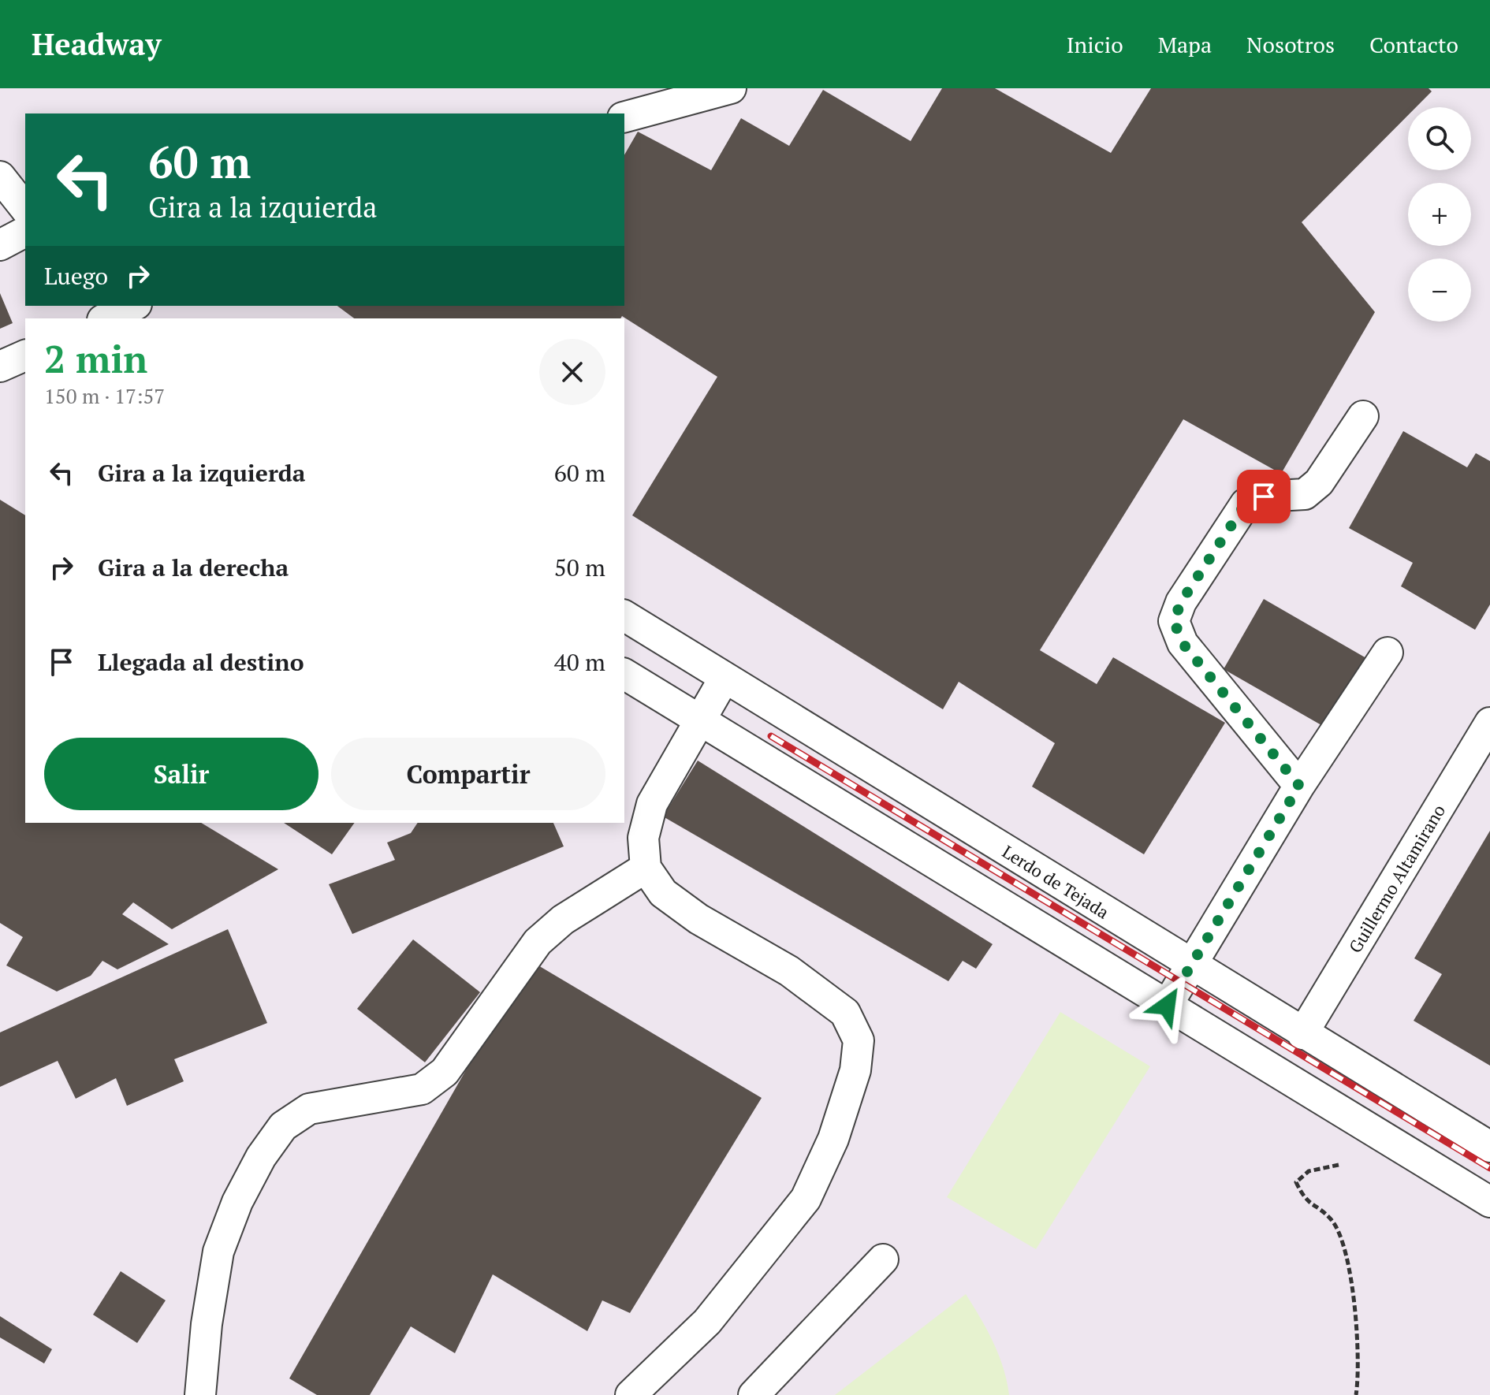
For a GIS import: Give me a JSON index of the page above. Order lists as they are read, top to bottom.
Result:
{
  "streets": {
    "lane": ["Guillermo Altamirano", "Lerdo de Tejada"]
  },
  "crossings": [
    ["Guillermo Altamirano", "Lerdo de Tejada"]
  ],
  "page": {
    "header": "Headway",
    "nav": [
      "Inicio",
      "Mapa",
      "Nosotros",
      "Contacto"
    ],
    "map_buttons": ["+", "−"],
    "turn": ["60 m", "Gira a la izquierda"],
    "then": "Luego",
    "heading": ["2 min", "150 m · 17:57"],
    "list": [
      {
        "name": "Gira a la izquierda",
        "value": "60 m"
      },
      {
        "name": "Gira a la derecha",
        "value": "50 m"
      },
      {
        "name": "Llegada al destino",
        "value": "40 m"
      }
    ],
    "buttons": ["Salir", "Compartir"]
  }
}
